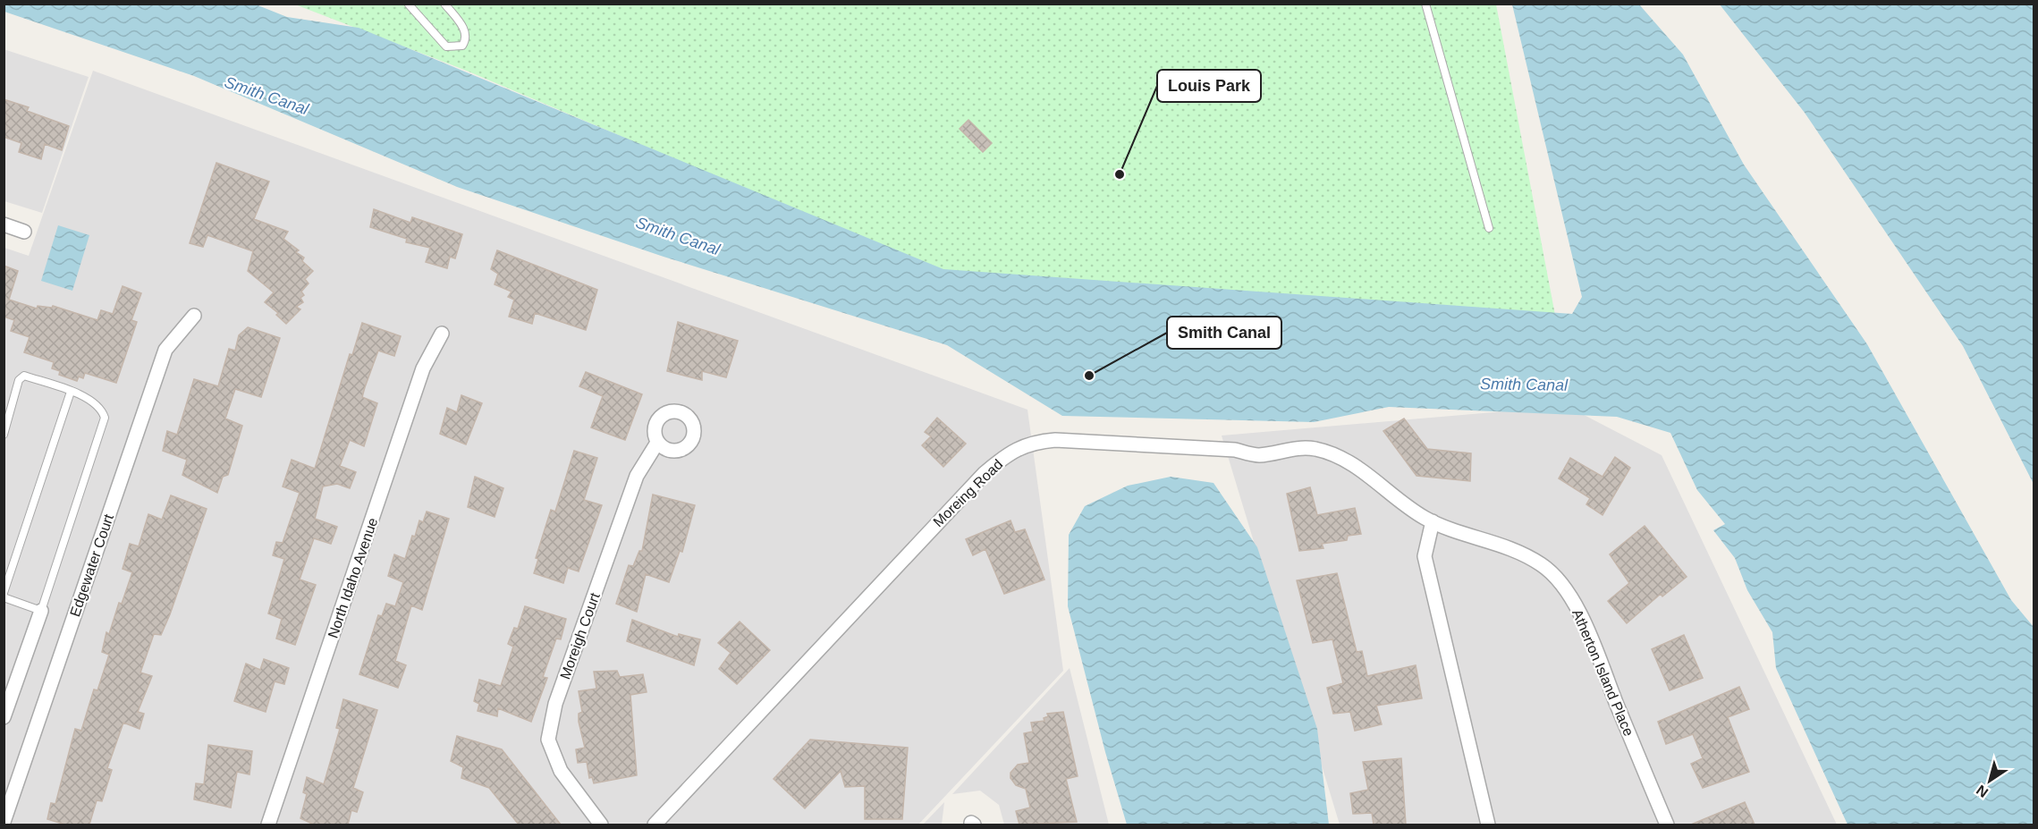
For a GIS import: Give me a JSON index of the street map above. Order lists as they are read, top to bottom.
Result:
{
  "streets": {
    "street": [
      "Moreing Road",
      "Edgewater Court",
      "North Idaho Avenue",
      "Moreigh Court",
      "Atherton Island Place"
    ]
  },
  "crossings": [
    ["Moreing Road", "Atherton Island Place"]
  ],
  "water": ["Smith Canal"],
  "places": ["Louis Park", "Smith Canal"],
  "north": "bottom left"
}
